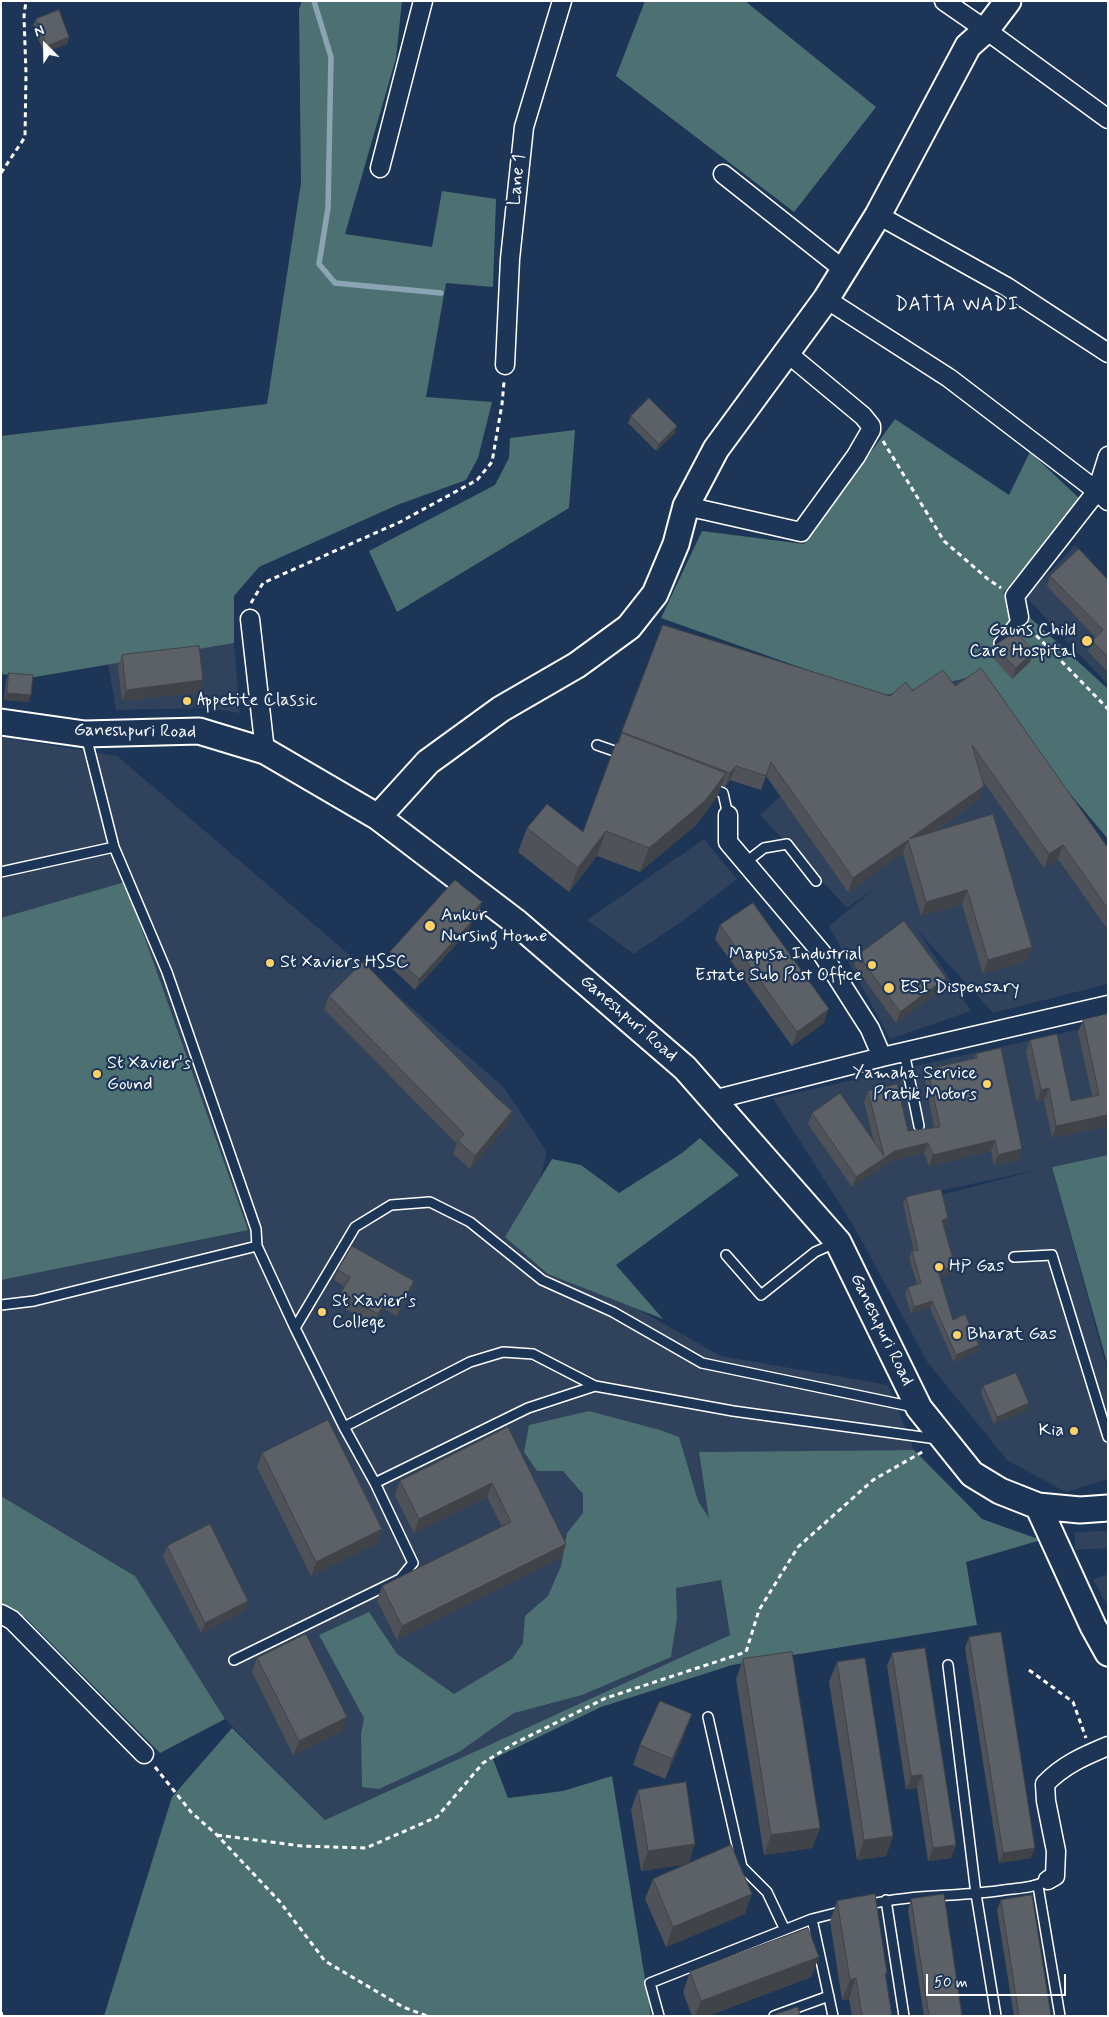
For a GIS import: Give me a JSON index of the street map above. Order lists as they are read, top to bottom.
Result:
{
  "streets": {
    "street": ["Lane 1", "Ganeshpuri Road"]
  },
  "districts": ["DATTA WADI"],
  "places": [
    "Gauns Child Care Hospital",
    "Appetite Classic",
    "Ankur Nursing Home",
    "St Xaviers HSSC",
    "Mapusa Industrial Estate Sub Post Office",
    "ESI Dispensary",
    "St Xavier's Gound",
    "Yamaha Service Pratik Motors",
    "HP Gas",
    "St Xavier's College",
    "Bharat Gas",
    "Kia"
  ],
  "scale_bar": "50 m",
  "north": "top left"
}
